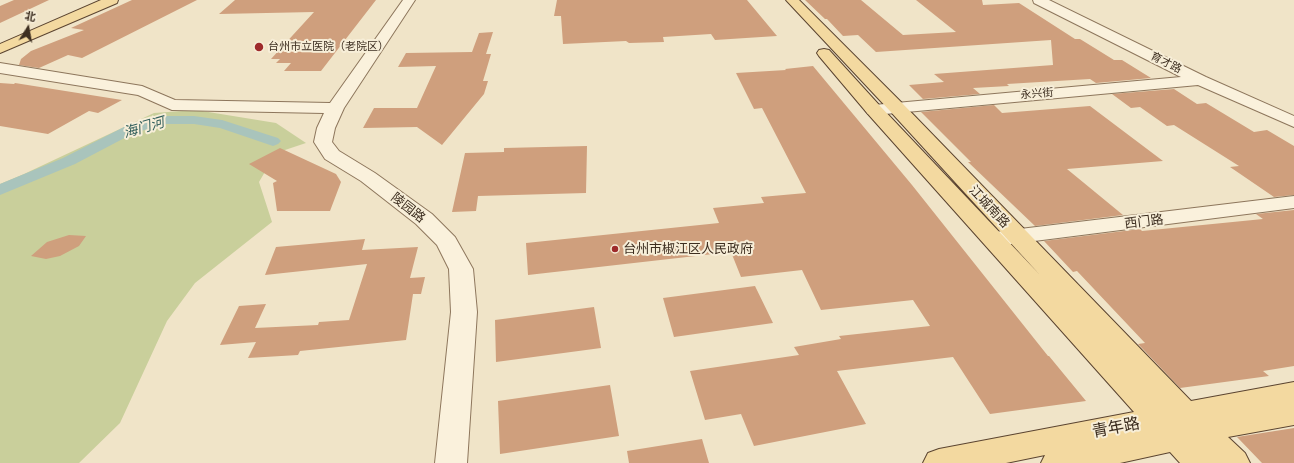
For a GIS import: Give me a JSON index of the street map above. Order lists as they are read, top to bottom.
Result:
{
  "streets": {
    "main road": ["江城南路", "青年路"],
    "street": [
      "育才路",
      "永兴街",
      "陵园路",
      "西门路"
    ]
  },
  "crossings": [
    ["育才路", "永兴街"],
    ["永兴街", "江城南路"],
    ["江城南路", "西门路"],
    ["江城南路", "青年路"]
  ],
  "water": ["海门河"],
  "places": ["台州市立医院（老院区）", "台州市椒江区人民政府"],
  "north": "top"
}
